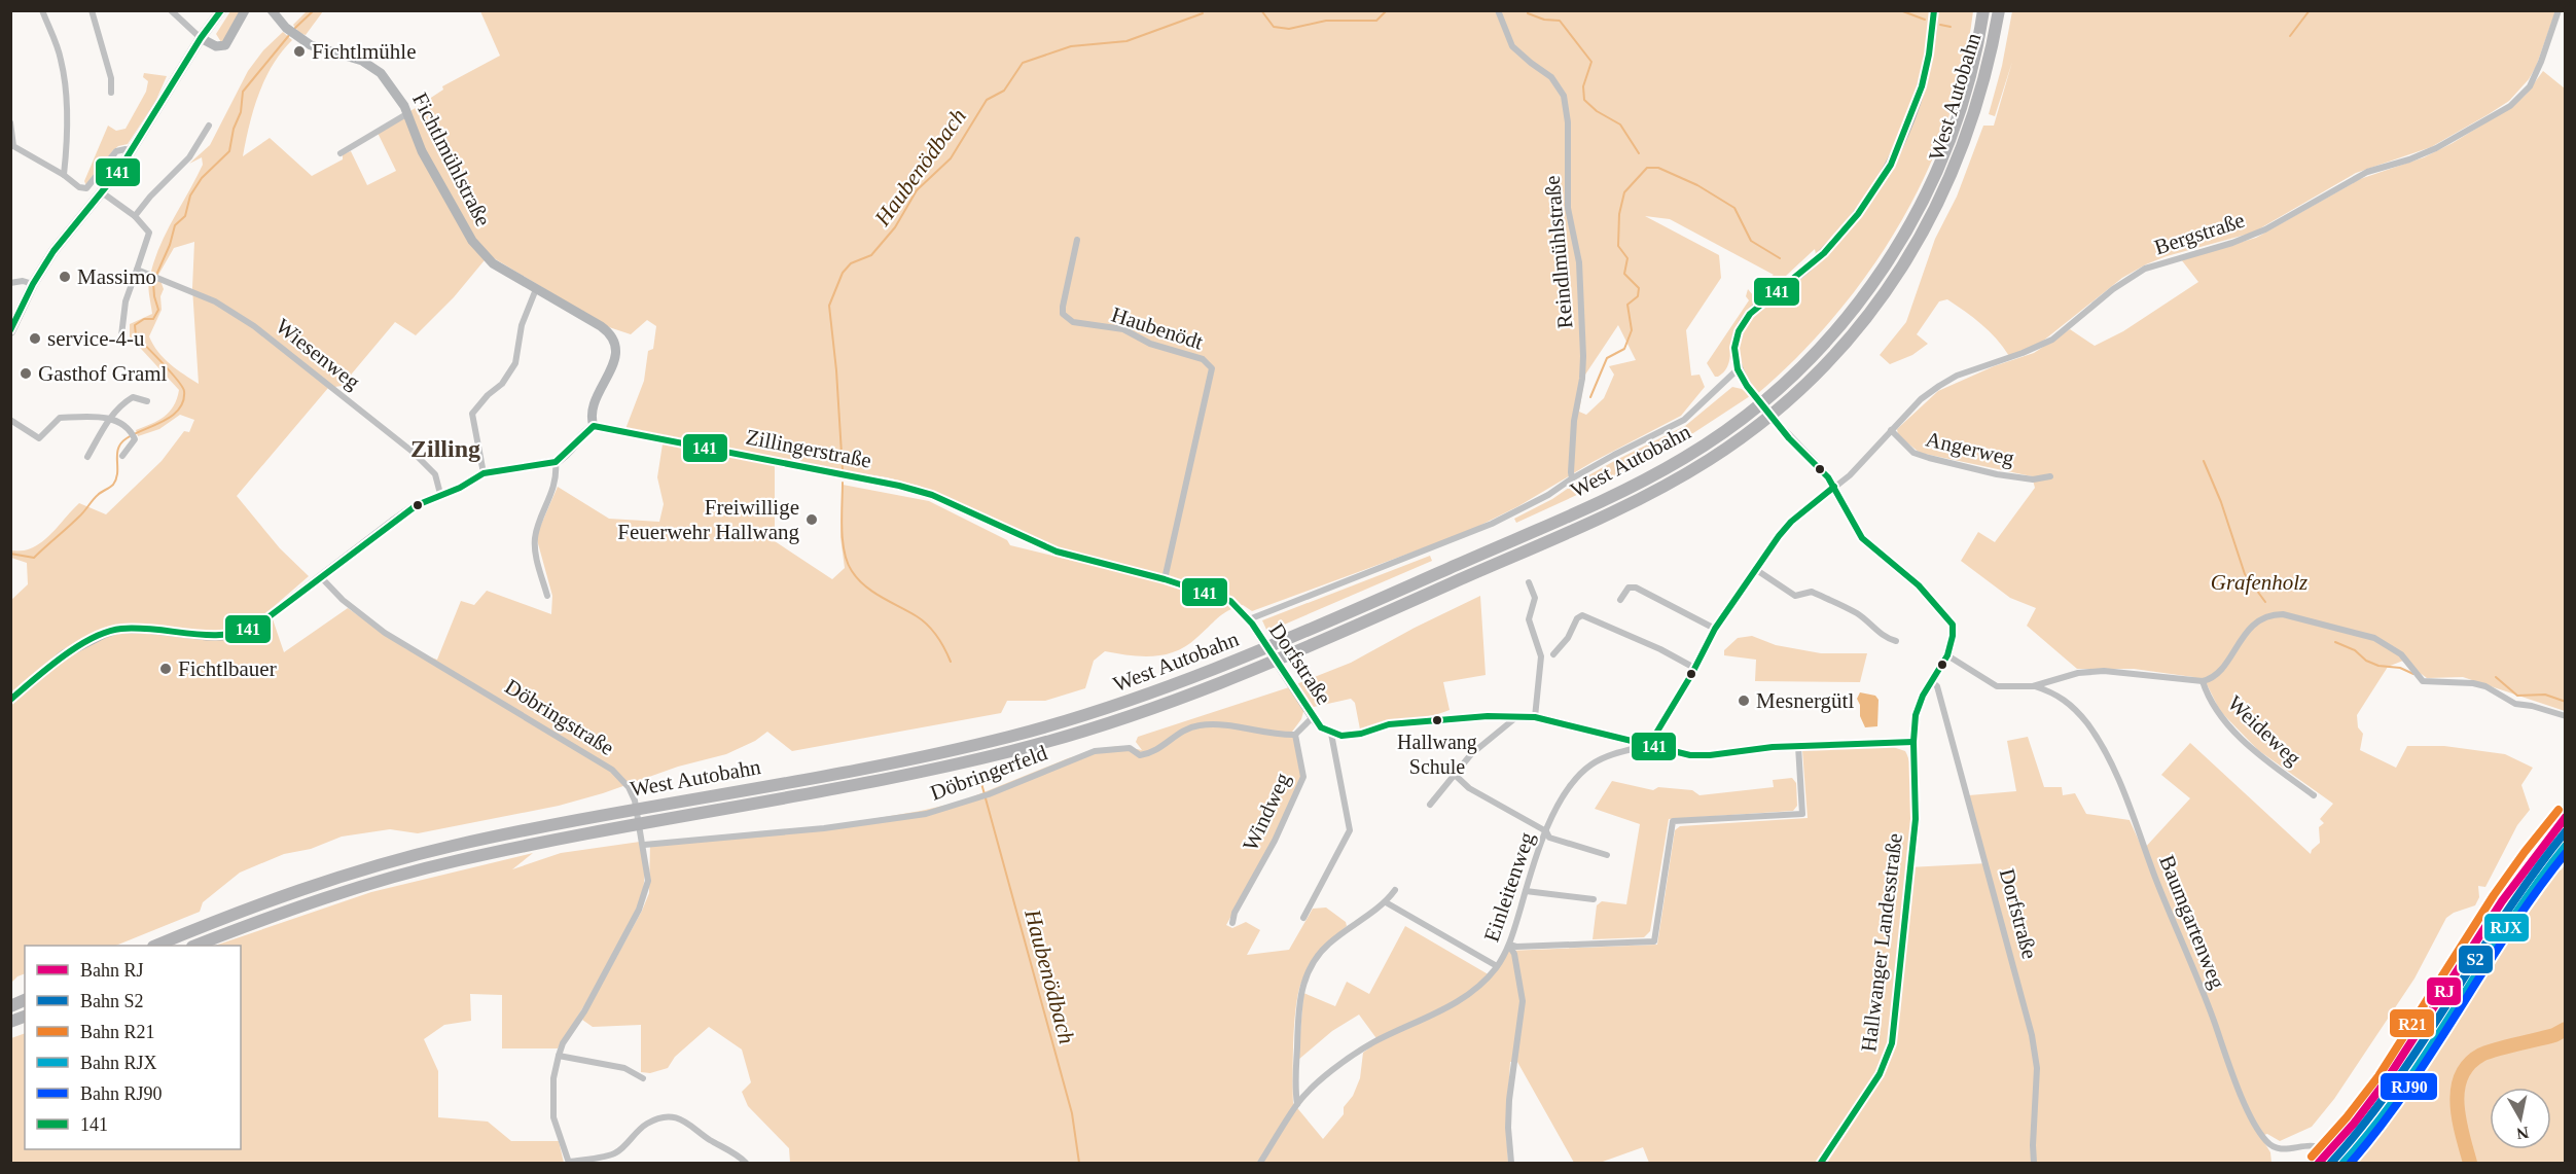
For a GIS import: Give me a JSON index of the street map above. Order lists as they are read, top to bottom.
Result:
{
  "streets": {
    "highway": ["West Autobahn"],
    "street": [
      "Fichtlmühlstraße",
      "Bergstraße",
      "Reindlmühlstraße",
      "Haubenödt",
      "Wiesenweg",
      "Zillingerstraße",
      "Angerweg",
      "Dorfstraße",
      "Döbringstraße",
      "Weideweg",
      "Döbringerfeld",
      "Windweg",
      "Einleitenweg",
      "Baumgartenweg",
      "Hallwanger Landesstraße"
    ]
  },
  "crossings": [
    ["Fichtlmühlstraße", "Zillingerstraße"],
    ["Bergstraße", "Angerweg"],
    ["Bergstraße", "Dorfstraße"],
    ["Bergstraße", "Einleitenweg"],
    ["Haubenödt", "Zillingerstraße"],
    ["Zillingerstraße", "Dorfstraße"],
    ["Dorfstraße", "Einleitenweg"],
    ["Dorfstraße", "Hallwanger Landesstraße"],
    ["Döbringstraße", "Döbringerfeld"],
    ["Döbringerfeld", "Windweg"]
  ],
  "districts": ["Zilling"],
  "water": ["Haubenödbach"],
  "parks": ["Grafenholz"],
  "places": [
    "Fichtlmühle",
    "Massimo",
    "service-4-u",
    "Gasthof Graml",
    "Freiwillige Feuerwehr Hallwang",
    "Fichtlbauer",
    "Mesnergütl",
    "Hallwang Schule"
  ],
  "lines": [
    "transit line 141",
    "rail line R21",
    "rail line RJ",
    "rail line S2",
    "rail line RJX",
    "rail line RJ90"
  ],
  "legend": [
    "Bahn RJ",
    "Bahn S2",
    "Bahn R21",
    "Bahn RJX",
    "Bahn RJ90",
    "141"
  ],
  "north": "bottom"
}
